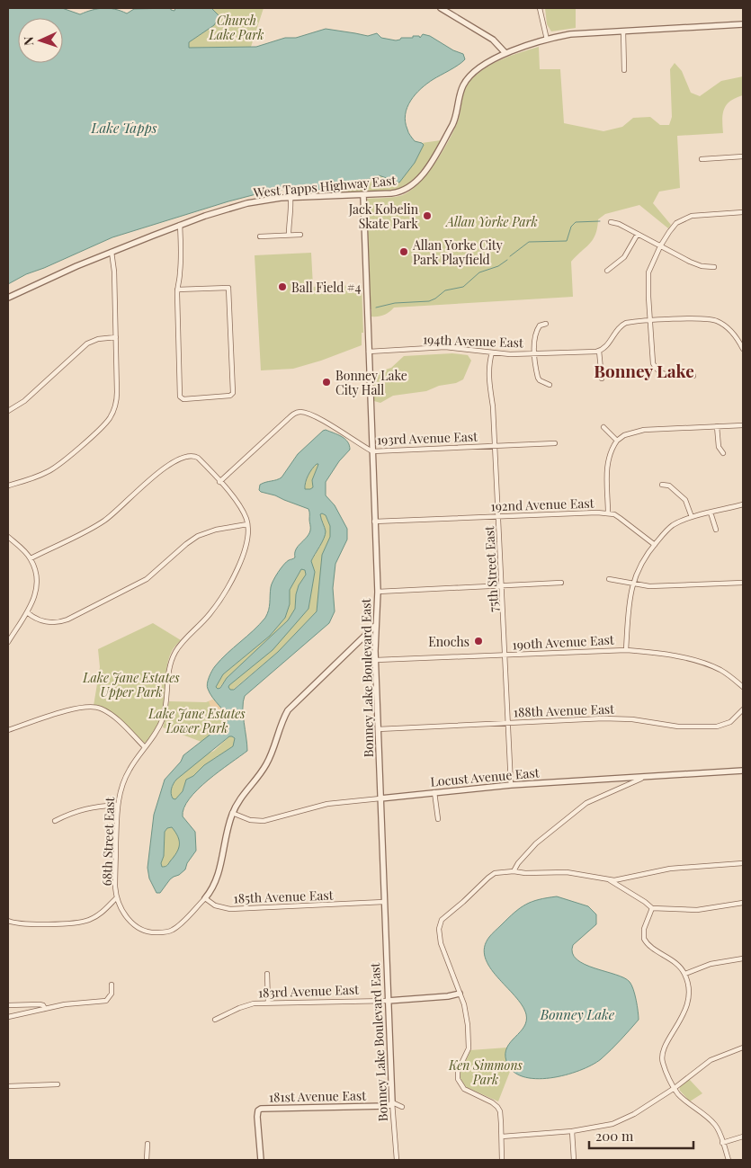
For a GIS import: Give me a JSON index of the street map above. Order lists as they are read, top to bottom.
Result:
{
  "streets": {
    "street": [
      "West Tapps Highway East",
      "194th Avenue East",
      "193rd Avenue East",
      "192nd Avenue East",
      "75th Street East",
      "190th Avenue East",
      "Bonney Lake Boulevard East",
      "188th Avenue East",
      "Locust Avenue East",
      "68th Street East",
      "185th Avenue East",
      "183rd Avenue East",
      "181st Avenue East"
    ]
  },
  "crossings": [
    ["West Tapps Highway East", "Bonney Lake Boulevard East"],
    ["194th Avenue East", "75th Street East"],
    ["194th Avenue East", "Bonney Lake Boulevard East"],
    ["193rd Avenue East", "75th Street East"],
    ["193rd Avenue East", "Bonney Lake Boulevard East"],
    ["193rd Avenue East", "68th Street East"],
    ["192nd Avenue East", "75th Street East"],
    ["192nd Avenue East", "Bonney Lake Boulevard East"],
    ["75th Street East", "190th Avenue East"],
    ["75th Street East", "188th Avenue East"],
    ["75th Street East", "Locust Avenue East"],
    ["190th Avenue East", "Bonney Lake Boulevard East"],
    ["Bonney Lake Boulevard East", "188th Avenue East"],
    ["Bonney Lake Boulevard East", "Locust Avenue East"],
    ["Bonney Lake Boulevard East", "185th Avenue East"],
    ["Bonney Lake Boulevard East", "183rd Avenue East"],
    ["Bonney Lake Boulevard East", "181st Avenue East"]
  ],
  "districts": ["Bonney Lake"],
  "water": ["Lake Tapps", "Bonney Lake"],
  "parks": [
    "Church Lake Park",
    "Allan Yorke Park",
    "Lake Jane Estates Upper Park",
    "Lake Jane Estates Lower Park",
    "Ken Simmons Park"
  ],
  "places": [
    "Jack Kobelin Skate Park",
    "Allan Yorke City Park Playfield",
    "Ball Field #4",
    "Bonney Lake City Hall",
    "Enochs"
  ],
  "scale_bar": "200 m",
  "north": "left"
}
